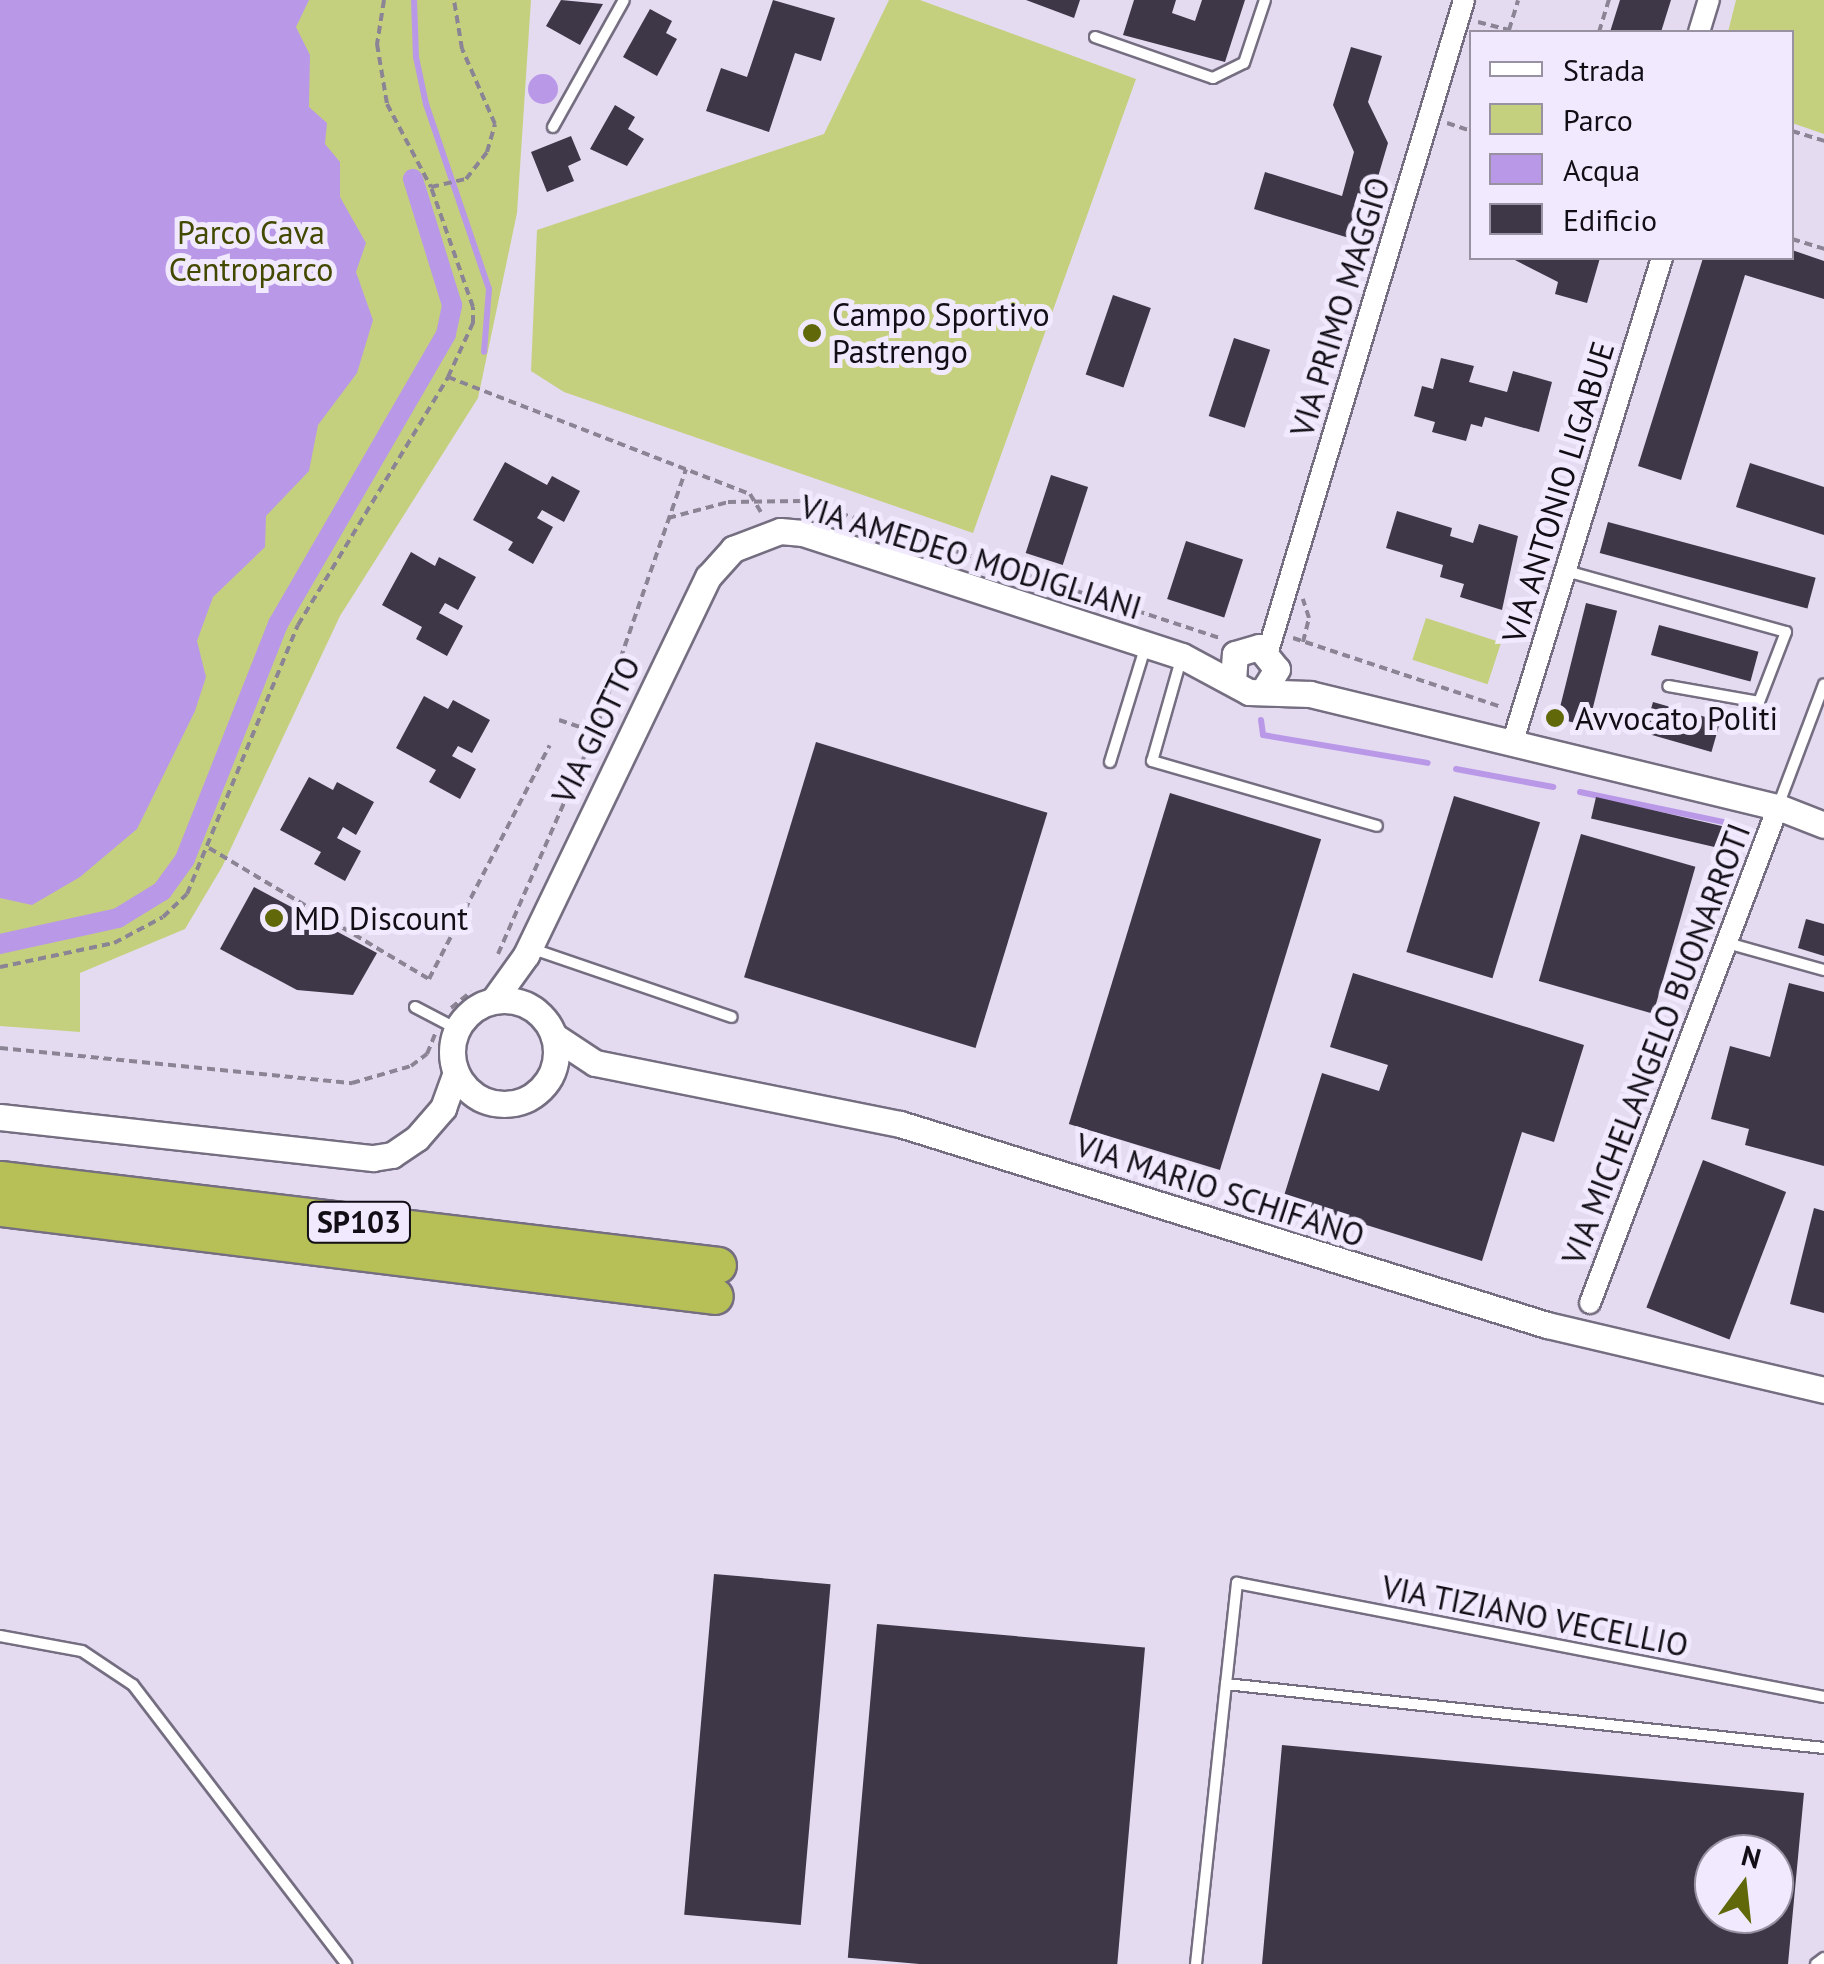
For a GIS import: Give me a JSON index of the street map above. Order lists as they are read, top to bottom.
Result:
{
  "streets": {
    "highway": ["SP103"],
    "street": [
      "VIA PRIMO MAGGIO",
      "VIA ANTONIO LIGABUE",
      "VIA AMEDEO MODIGLIANI",
      "VIA GIOTTO",
      "VIA MICHELANGELO BUONARROTI",
      "VIA MARIO SCHIFANO"
    ],
    "lane": ["VIA TIZIANO VECELLIO"]
  },
  "crossings": [
    ["VIA PRIMO MAGGIO", "VIA AMEDEO MODIGLIANI"],
    ["VIA ANTONIO LIGABUE", "VIA AMEDEO MODIGLIANI"],
    ["VIA AMEDEO MODIGLIANI", "VIA GIOTTO"],
    ["VIA AMEDEO MODIGLIANI", "VIA MICHELANGELO BUONARROTI"],
    ["VIA GIOTTO", "VIA MARIO SCHIFANO"]
  ],
  "parks": ["Parco Cava Centroparco"],
  "places": ["Campo Sportivo Pastrengo", "Avvocato Politi", "MD Discount"],
  "legend": [
    "Strada",
    "Parco",
    "Acqua",
    "Edificio"
  ],
  "north": "top"
}
